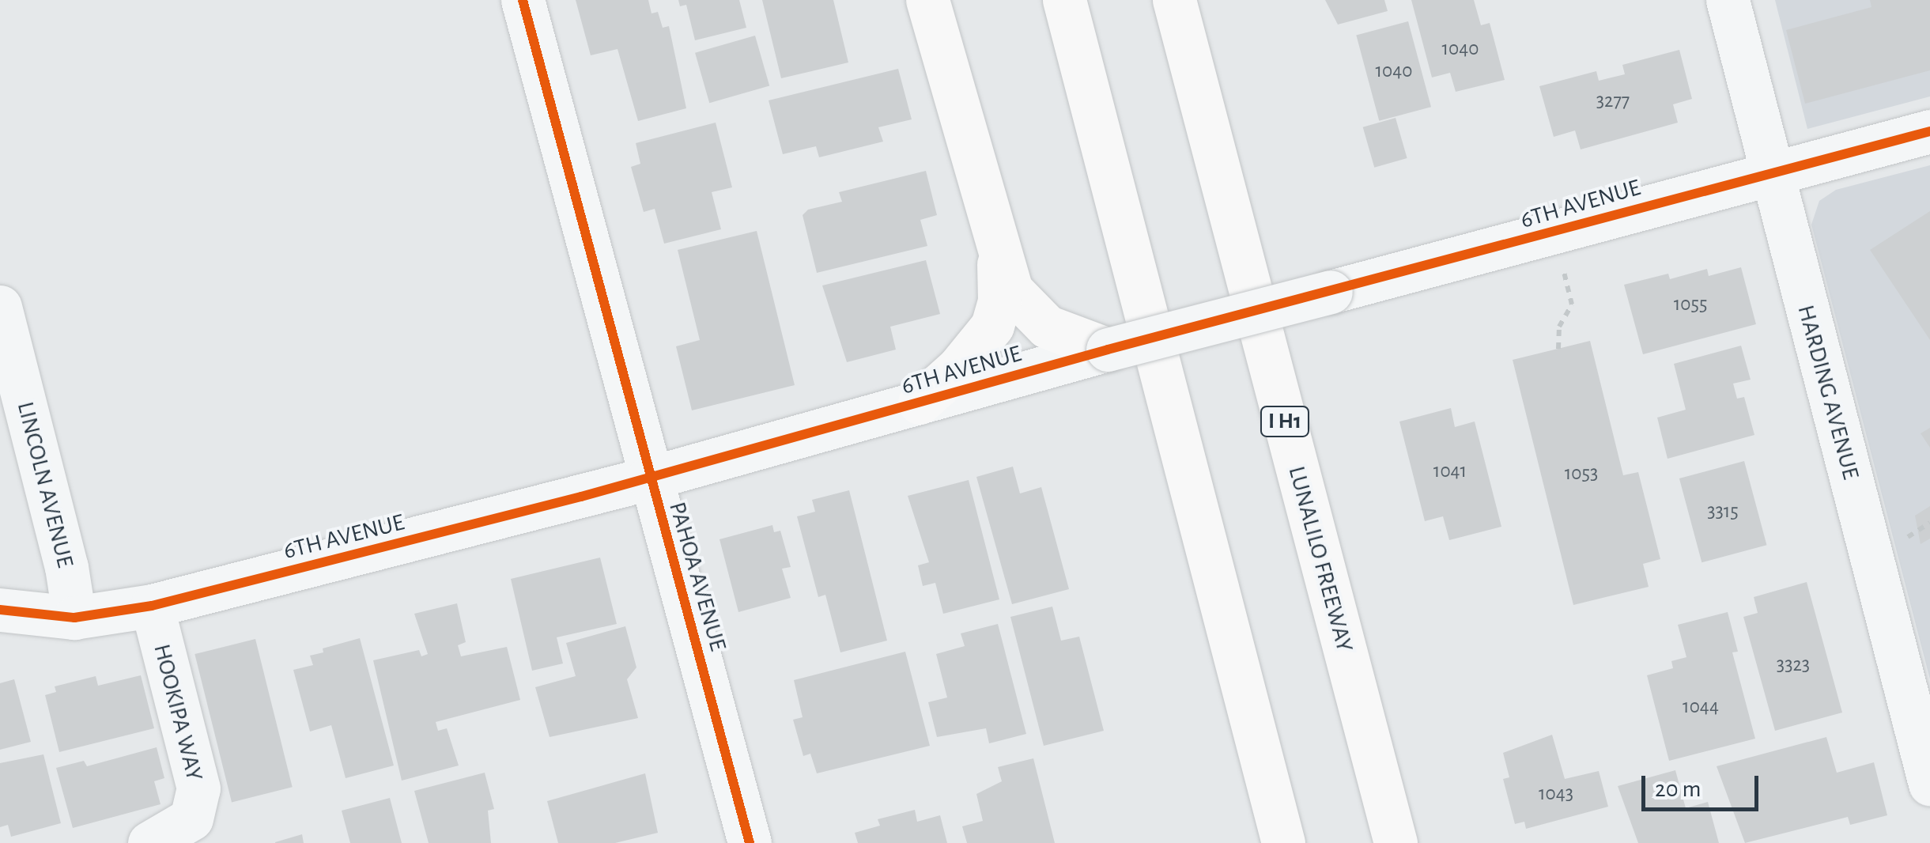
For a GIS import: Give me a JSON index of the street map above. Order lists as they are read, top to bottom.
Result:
{
  "streets": {
    "highway": ["I H1", "LUNALILO FREEWAY"],
    "street": [
      "6TH AVENUE",
      "HARDING AVENUE",
      "LINCOLN AVENUE",
      "PAHOA AVENUE",
      "HOOKIPA WAY"
    ]
  },
  "crossings": [
    ["6TH AVENUE", "HARDING AVENUE"],
    ["6TH AVENUE", "LINCOLN AVENUE"],
    ["6TH AVENUE", "PAHOA AVENUE"],
    ["6TH AVENUE", "HOOKIPA WAY"]
  ],
  "house_numbers": [
    "1040",
    "1040",
    "3277",
    "1055",
    "1041",
    "1053",
    "3315",
    "3323",
    "1044",
    "1043"
  ],
  "scale_bar": "20 m"
}
